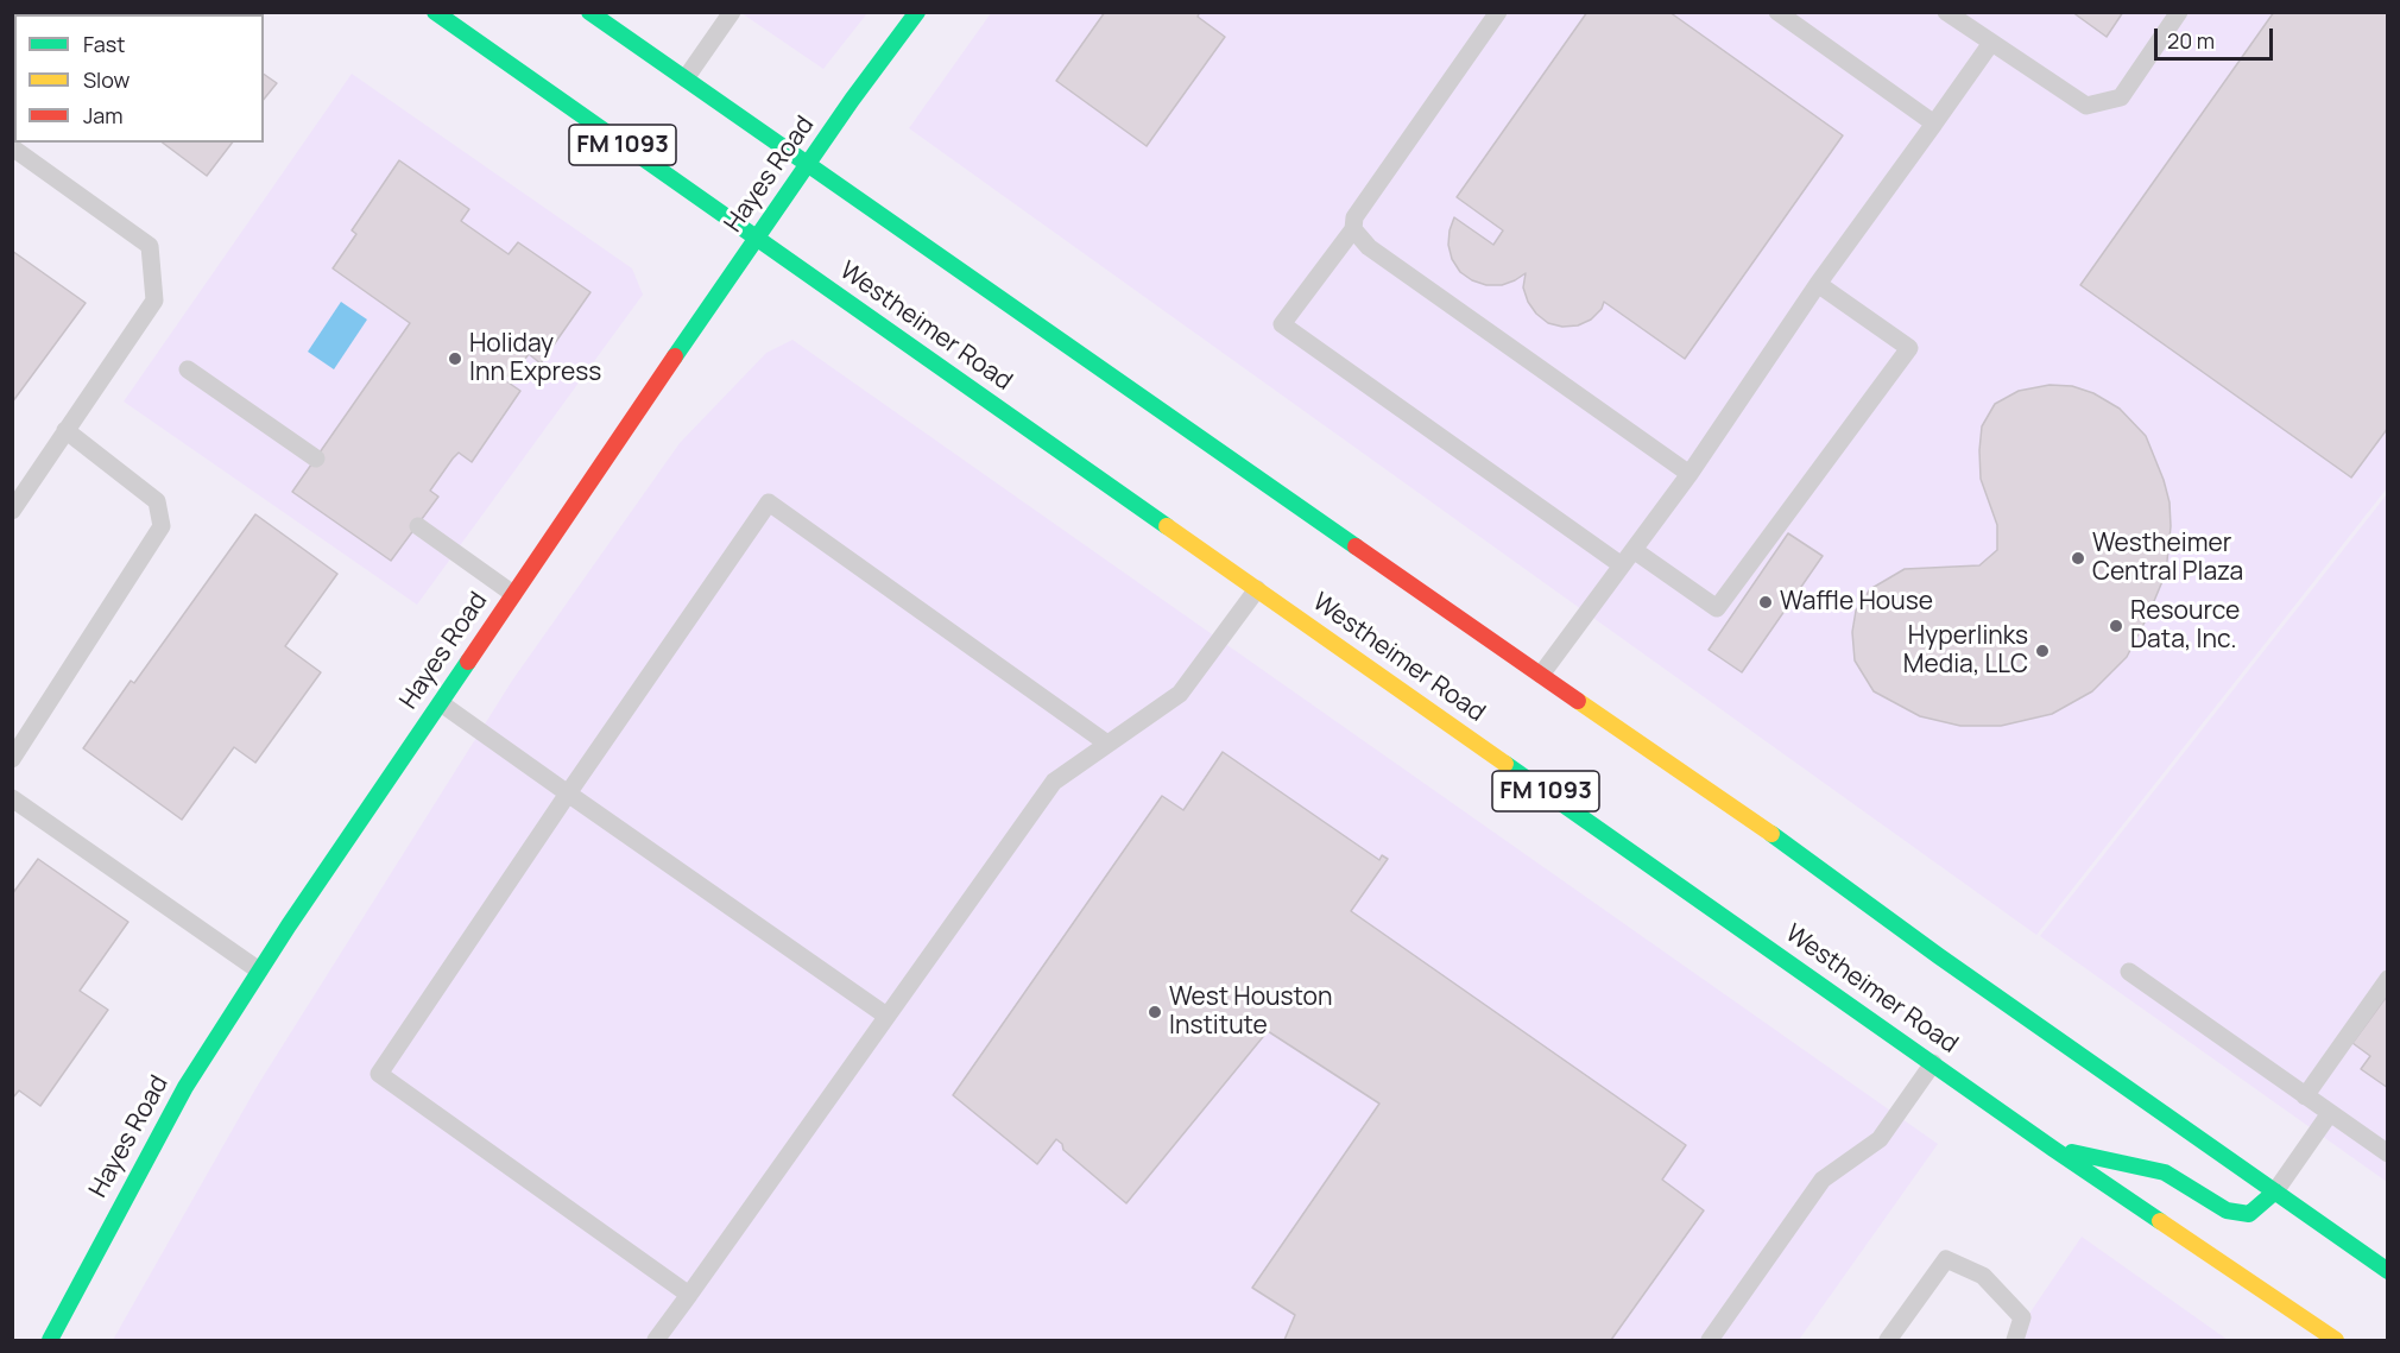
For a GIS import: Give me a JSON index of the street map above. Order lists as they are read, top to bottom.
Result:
{
  "streets": {
    "main road": ["FM 1093", "Hayes Road", "Westheimer Road"]
  },
  "crossings": [
    ["Hayes Road", "Westheimer Road"]
  ],
  "places": [
    "Holiday Inn Express",
    "Westheimer Central Plaza",
    "Waffle House",
    "Resource Data, Inc.",
    "Hyperlinks Media, LLC",
    "West Houston Institute"
  ],
  "legend": ["Fast", "Slow", "Jam"],
  "scale_bar": "20 m"
}
